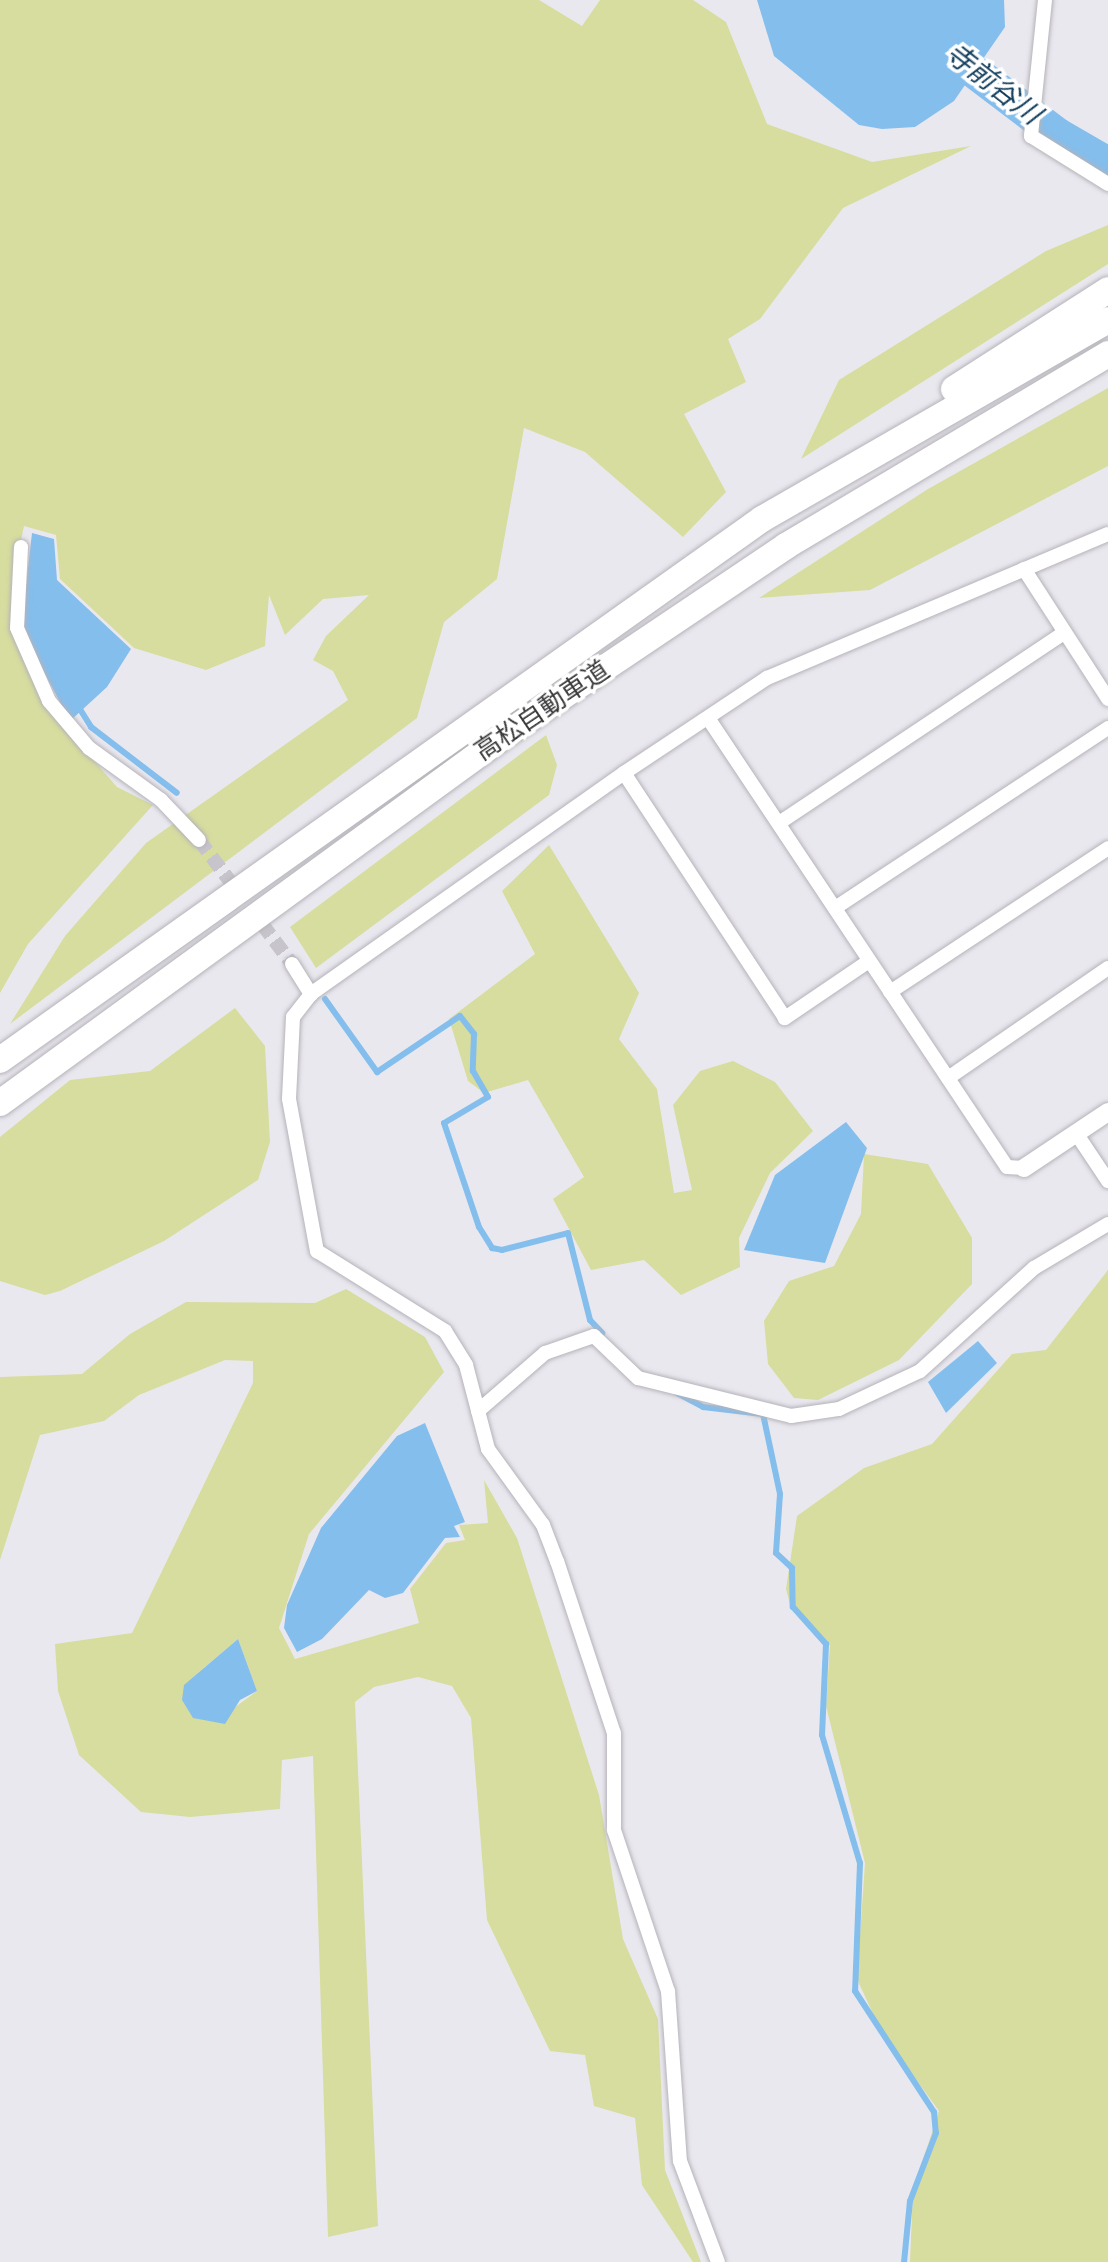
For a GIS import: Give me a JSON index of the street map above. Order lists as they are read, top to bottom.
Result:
{
  "streets": {
    "highway": ["高松自動車道"]
  },
  "water": ["寺前谷川"]
}
